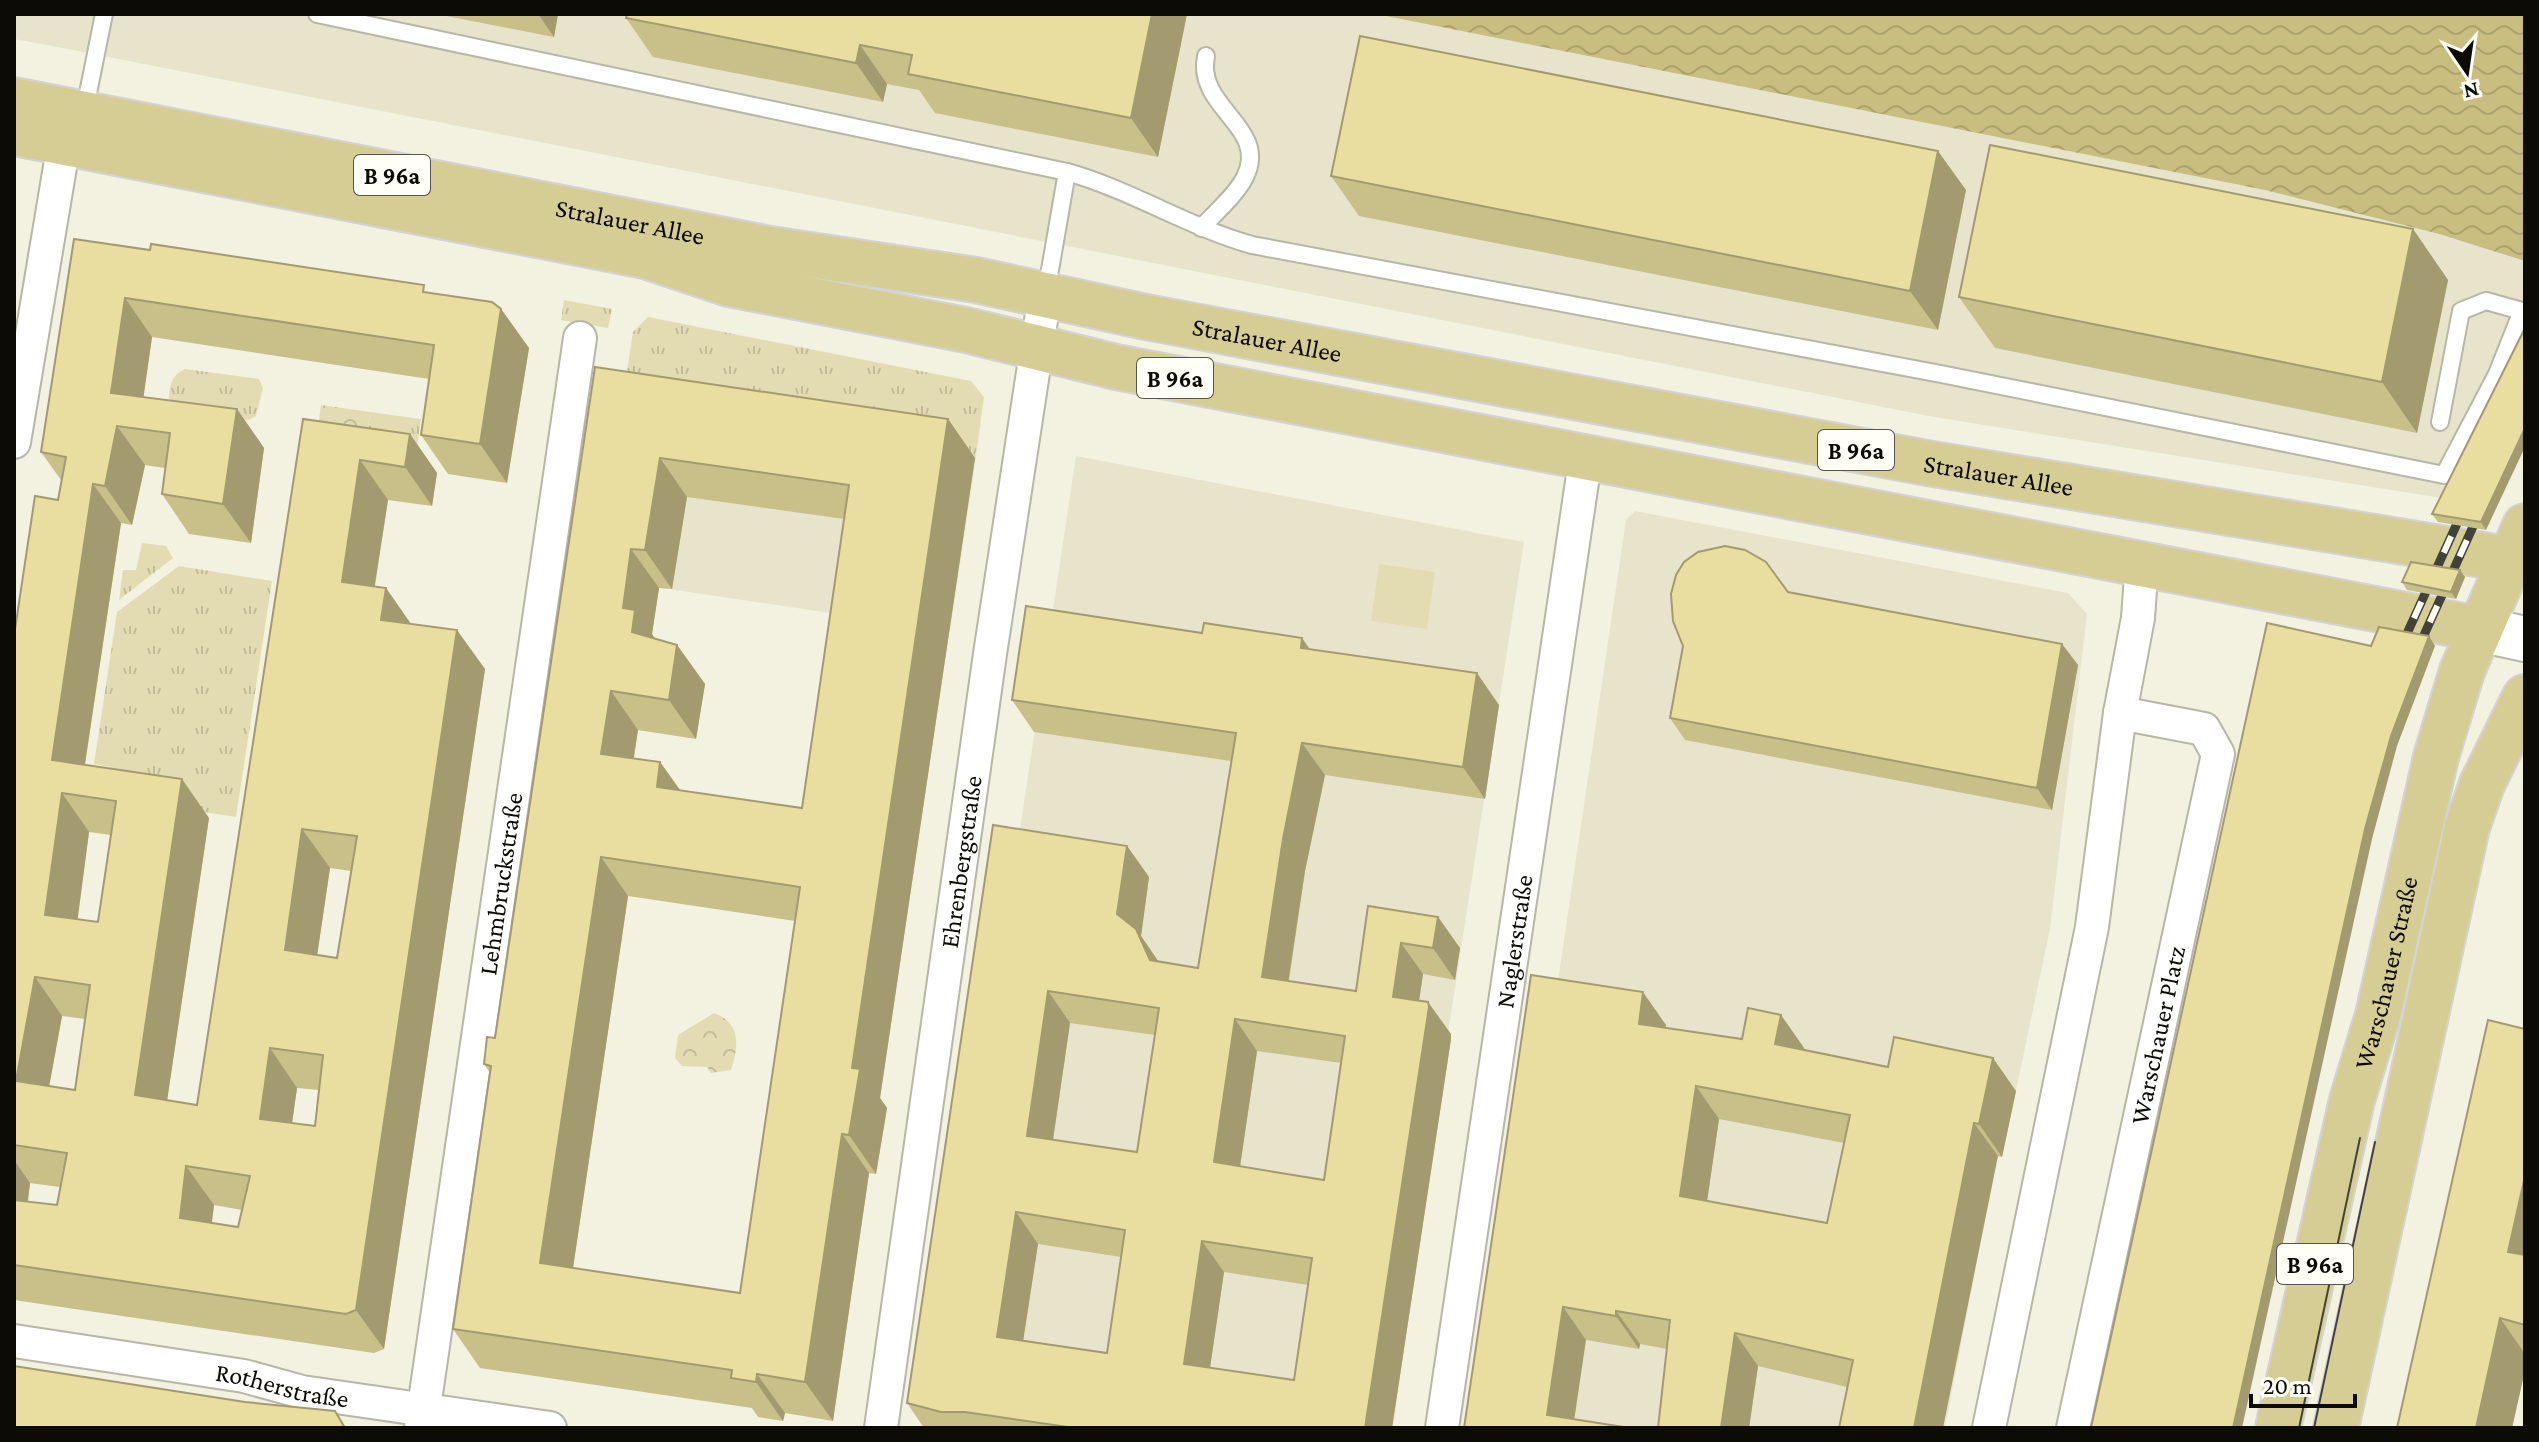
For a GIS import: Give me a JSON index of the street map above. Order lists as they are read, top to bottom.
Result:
{
  "streets": {
    "main road": ["B 96a", "Stralauer Allee", "Warschauer Straße"],
    "street": [
      "Ehrenbergstraße",
      "Lehmbruckstraße",
      "Naglerstraße",
      "Warschauer Platz",
      "Rotherstraße"
    ]
  },
  "crossings": [
    ["Stralauer Allee", "Ehrenbergstraße"],
    ["Stralauer Allee", "Naglerstraße"],
    ["Stralauer Allee", "Warschauer Straße"],
    ["Lehmbruckstraße", "Rotherstraße"]
  ],
  "scale_bar": "20 m",
  "north": "bottom"
}
